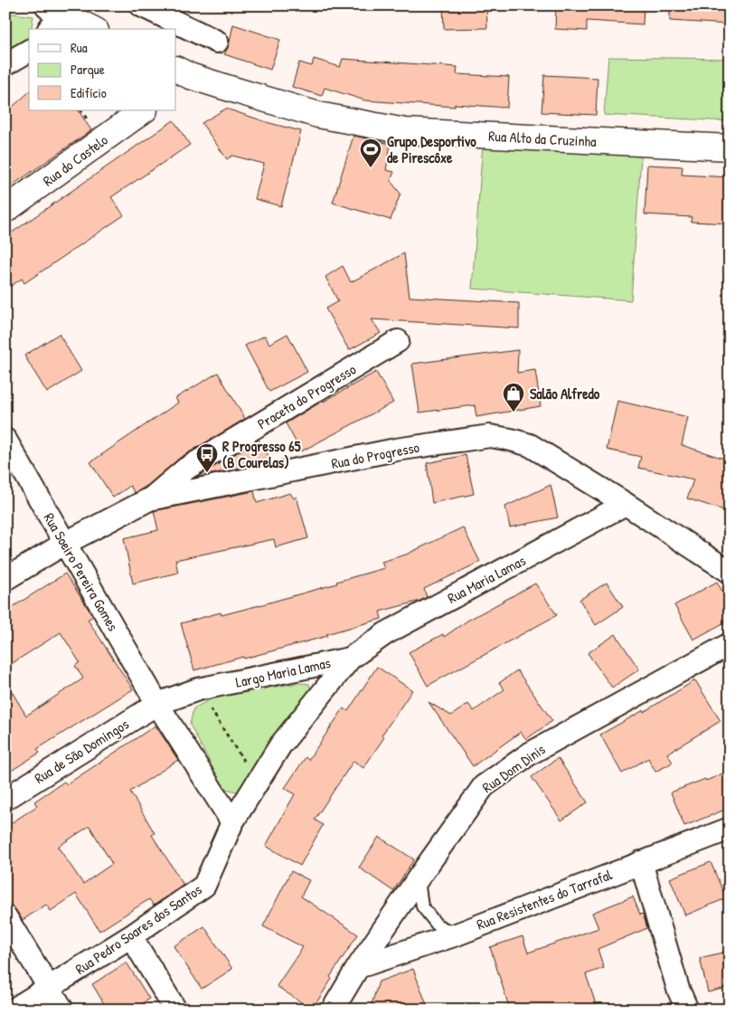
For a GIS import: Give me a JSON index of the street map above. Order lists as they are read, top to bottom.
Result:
{
  "streets": {
    "street": [
      "Rua Alto da Cruzinha",
      "Rua do Castelo",
      "Praceta do Progresso",
      "Rua do Progresso",
      "Rua Soeiro Pereira Gomes",
      "Rua Maria Lamas",
      "Largo Maria Lamas",
      "Rua de São Domingos",
      "Rua Dom Dinis",
      "Rua Resistentes do Tarrafal",
      "Rua Pedro Soares dos Santos"
    ]
  },
  "crossings": [
    ["Praceta do Progresso", "Rua do Progresso"],
    ["Rua do Progresso", "Rua Soeiro Pereira Gomes"],
    ["Rua do Progresso", "Rua Maria Lamas"],
    ["Rua Soeiro Pereira Gomes", "Largo Maria Lamas"],
    ["Rua Soeiro Pereira Gomes", "Rua de São Domingos"],
    ["Rua Maria Lamas", "Largo Maria Lamas"],
    ["Largo Maria Lamas", "Rua de São Domingos"],
    ["Largo Maria Lamas", "Rua Pedro Soares dos Santos"],
    ["Rua Dom Dinis", "Rua Resistentes do Tarrafal"]
  ],
  "places": {
    "sports": ["Grupo Desportivo de Pirescôxe"],
    "shop": ["Salão Alfredo"],
    "bus stop": ["R Progresso 65 (B Courelas)"]
  },
  "legend": ["Rua", "Parque", "Edifício"]
}
